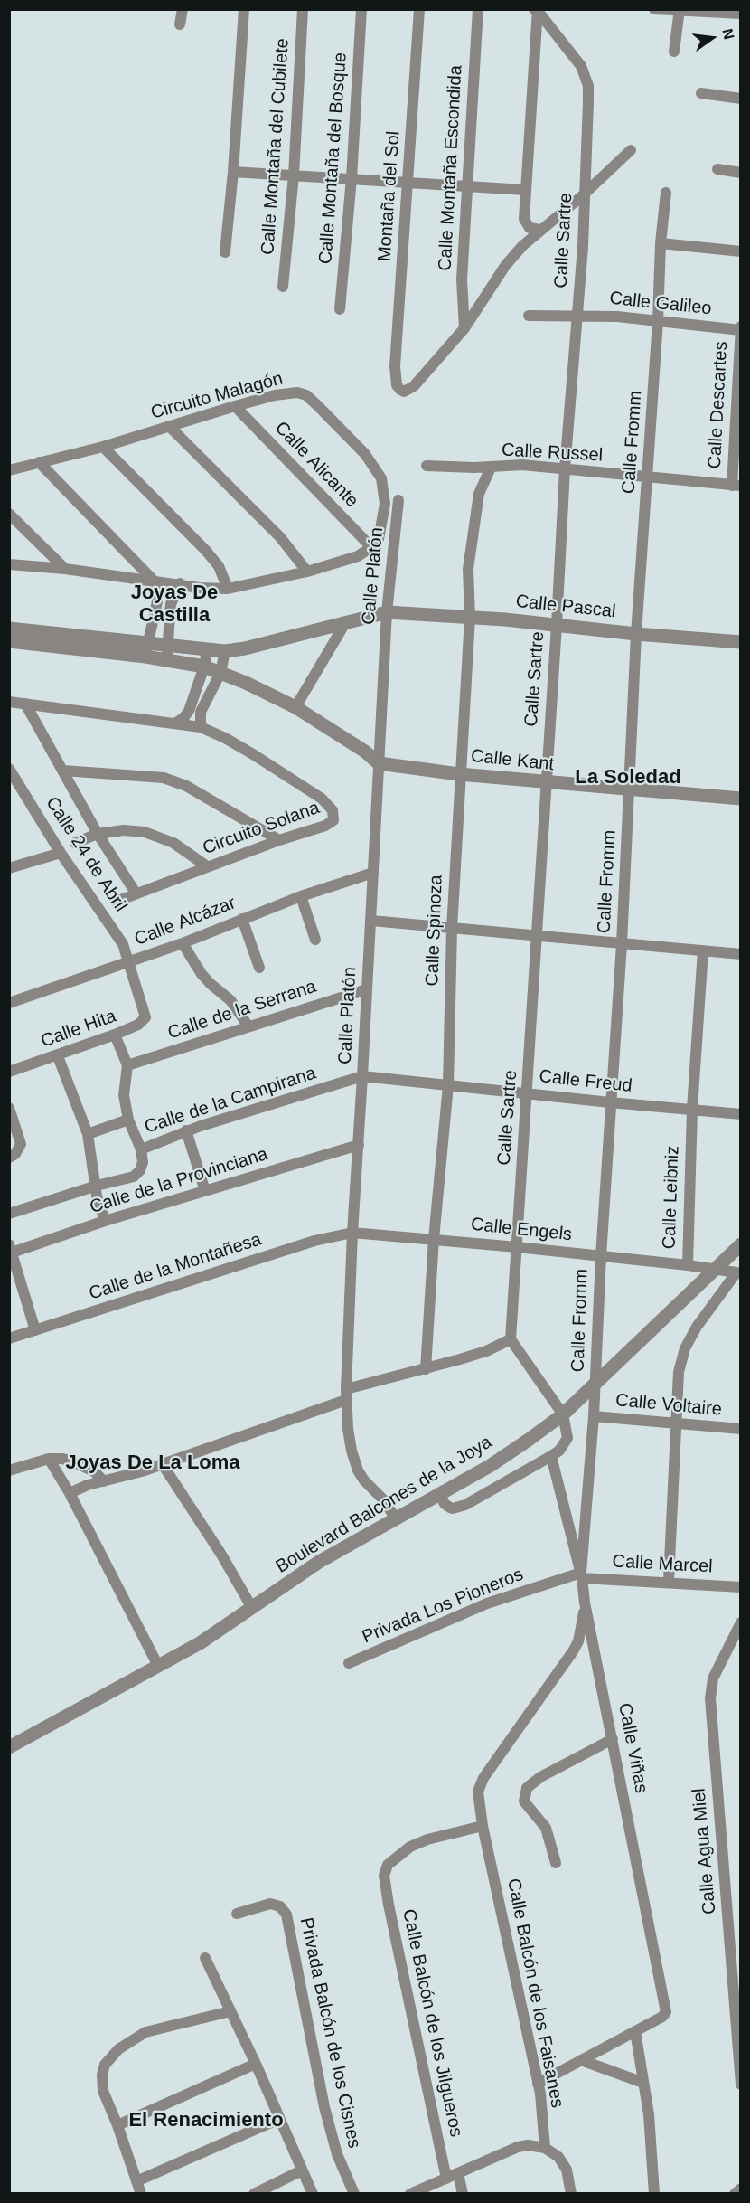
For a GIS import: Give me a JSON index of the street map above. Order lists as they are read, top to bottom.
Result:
{
  "streets": {
    "street": [
      "Calle Montaña del Cubilete",
      "Calle Montaña del Bosque",
      "Calle Montaña Escondida",
      "Montaña del Sol",
      "Calle Sartre",
      "Calle Galileo",
      "Circuito Malagón",
      "Calle Descartes",
      "Calle Fromm",
      "Calle Russel",
      "Calle Alicante",
      "Calle Platón",
      "Calle Pascal",
      "Calle Kant",
      "Circuito Solana",
      "Calle 24 de Abril",
      "Calle Alcázar",
      "Calle Spinoza",
      "Calle de la Serrana",
      "Calle Hita",
      "Calle Freud",
      "Calle de la Campirana",
      "Calle de la Provinciana",
      "Calle Leibniz",
      "Calle Engels",
      "Calle de la Montañesa",
      "Calle Voltaire",
      "Boulevard Balcones de la Joya",
      "Calle Marcel",
      "Privada Los Pioneros",
      "Calle Viñas",
      "Calle Agua Miel",
      "Calle Balcón de los Faisanes",
      "Calle Balcón de los Jilgueros",
      "Privada Balcón de los Cisnes"
    ]
  },
  "crossings": [
    ["Calle Montaña Escondida", "Montaña del Sol"],
    ["Calle Sartre", "Calle Galileo"],
    ["Calle Sartre", "Calle Russel"],
    ["Calle Sartre", "Calle Pascal"],
    ["Calle Sartre", "Calle Kant"],
    ["Calle Sartre", "Calle Freud"],
    ["Calle Sartre", "Calle Engels"],
    ["Calle Galileo", "Calle Descartes"],
    ["Calle Galileo", "Calle Fromm"],
    ["Circuito Malagón", "Calle Alicante"],
    ["Calle Descartes", "Calle Russel"],
    ["Calle Fromm", "Calle Russel"],
    ["Calle Fromm", "Calle Pascal"],
    ["Calle Fromm", "Calle Kant"],
    ["Calle Fromm", "Calle Freud"],
    ["Calle Fromm", "Calle Engels"],
    ["Calle Fromm", "Calle Voltaire"],
    ["Calle Fromm", "Boulevard Balcones de la Joya"],
    ["Calle Fromm", "Calle Marcel"],
    ["Calle Fromm", "Privada Los Pioneros"],
    ["Calle Fromm", "Calle Viñas"],
    ["Calle Russel", "Calle Spinoza"],
    ["Calle Platón", "Calle Pascal"],
    ["Calle Platón", "Calle Kant"],
    ["Calle Platón", "Calle Alcázar"],
    ["Calle Platón", "Calle de la Serrana"],
    ["Calle Platón", "Calle Freud"],
    ["Calle Platón", "Calle de la Campirana"],
    ["Calle Platón", "Calle de la Provinciana"],
    ["Calle Platón", "Calle Engels"],
    ["Calle Platón", "Calle de la Montañesa"],
    ["Calle Platón", "Boulevard Balcones de la Joya"],
    ["Calle Pascal", "Calle Spinoza"],
    ["Calle Kant", "Calle Spinoza"],
    ["Calle 24 de Abril", "Calle Alcázar"],
    ["Calle 24 de Abril", "Calle Hita"],
    ["Calle Spinoza", "Calle Freud"],
    ["Calle Spinoza", "Calle Engels"],
    ["Calle Freud", "Calle de la Campirana"],
    ["Calle Freud", "Calle Leibniz"],
    ["Calle Leibniz", "Calle Engels"],
    ["Calle Leibniz", "Calle Voltaire"],
    ["Calle Leibniz", "Boulevard Balcones de la Joya"],
    ["Calle Leibniz", "Calle Marcel"],
    ["Calle Engels", "Calle de la Montañesa"],
    ["Calle Marcel", "Privada Los Pioneros"],
    ["Calle Marcel", "Calle Viñas"],
    ["Privada Los Pioneros", "Calle Viñas"],
    ["Calle Viñas", "Calle Balcón de los Faisanes"],
    ["Calle Balcón de los Faisanes", "Calle Balcón de los Jilgueros"]
  ],
  "districts": [
    "Joyas De Castilla",
    "La Soledad",
    "Joyas De La Loma",
    "El Renacimiento"
  ],
  "north": "right"
}
